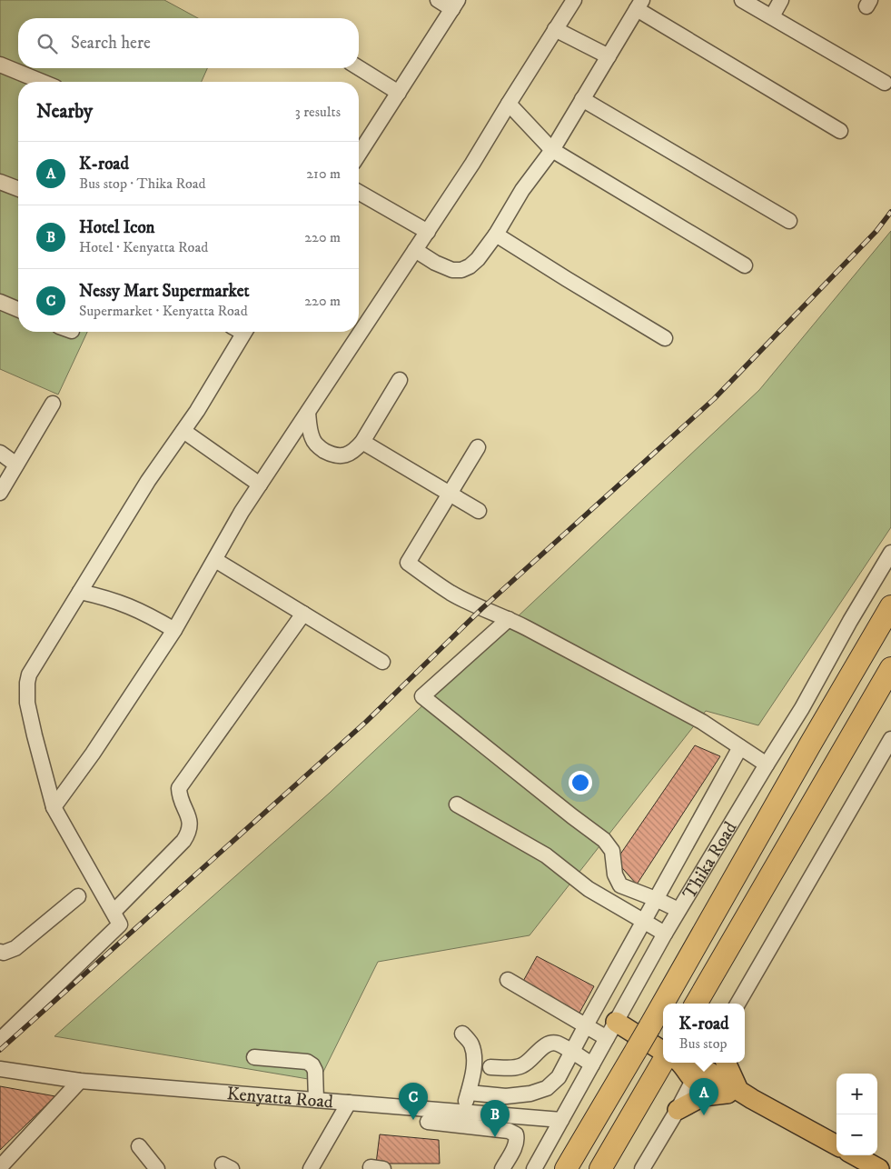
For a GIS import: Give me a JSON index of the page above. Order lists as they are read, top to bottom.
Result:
{
  "streets": {
    "highway": ["Thika Road"],
    "street": ["Kenyatta Road"]
  },
  "crossings": [
    ["Thika Road", "Kenyatta Road"]
  ],
  "page": {
    "search": "Search here",
    "heading": ["Nearby", "3 results"],
    "list": [
      {
        "mark": "A",
        "name": "K-road",
        "note": "Bus stop · Thika Road",
        "value": "210 m"
      },
      {
        "mark": "B",
        "name": "Hotel Icon",
        "note": "Hotel · Kenyatta Road",
        "value": "220 m"
      },
      {
        "mark": "C",
        "name": "Nessy Mart Supermarket",
        "note": "Supermarket · Kenyatta Road",
        "value": "220 m"
      }
    ],
    "popup": ["K-road", "Bus stop"],
    "map_buttons": ["+", "−"],
    "pins": ["A", "C", "B"]
  }
}
